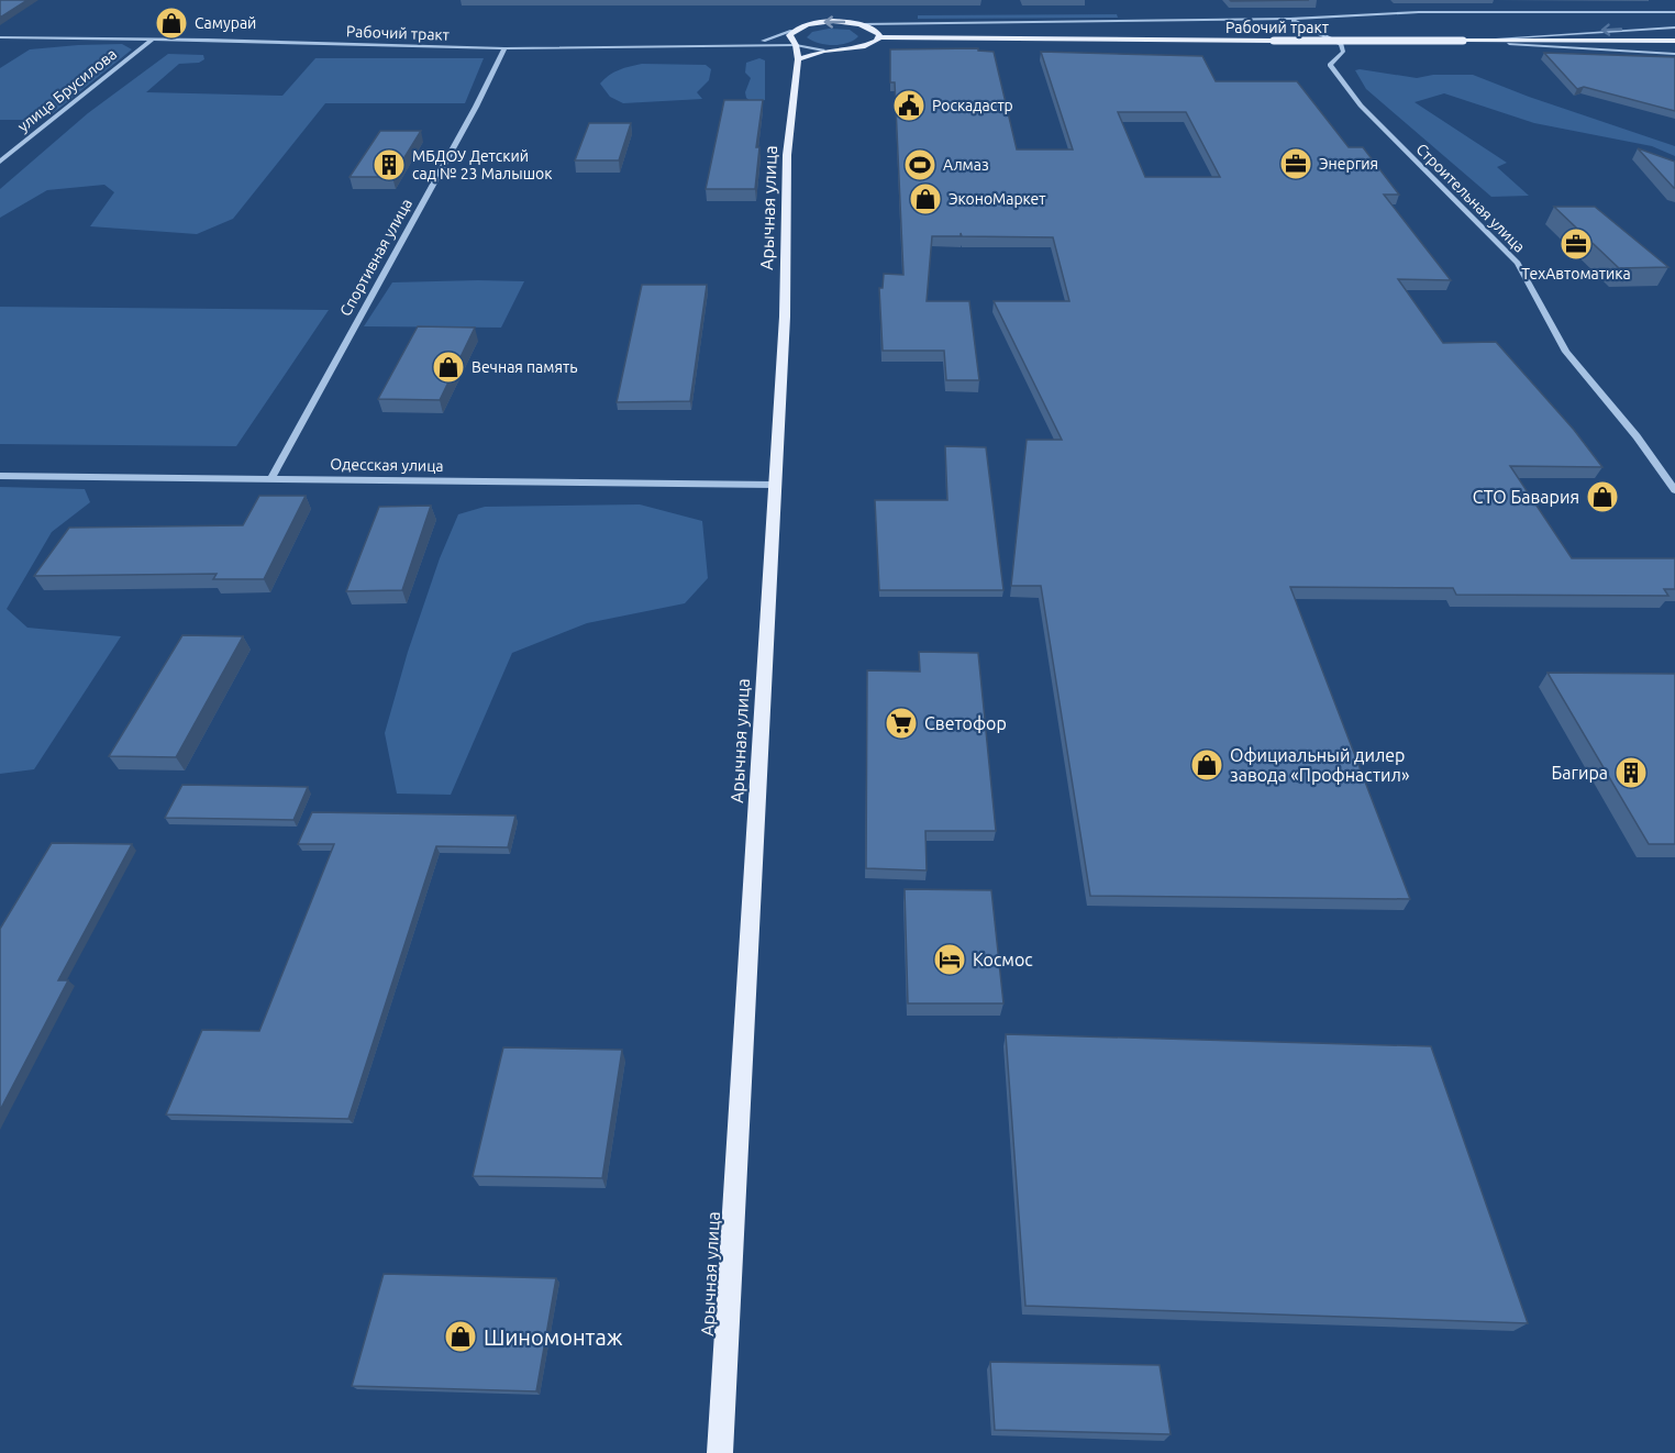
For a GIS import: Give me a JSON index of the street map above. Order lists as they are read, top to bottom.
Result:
{
  "streets": {
    "main road": ["Рабочий тракт", "Арычная улица"],
    "street": [
      "улица Брусилова",
      "Строительная улица",
      "Спортивная улица",
      "Одесская улица"
    ]
  },
  "crossings": [
    ["Рабочий тракт", "улица Брусилова"],
    ["Рабочий тракт", "Строительная улица"],
    ["Рабочий тракт", "Арычная улица"],
    ["Рабочий тракт", "Спортивная улица"],
    ["Арычная улица", "Одесская улица"],
    ["Спортивная улица", "Одесская улица"]
  ],
  "places": {
    "shop": [
      "Самурай",
      "ЭконоМаркет",
      "Вечная память",
      "СТО Бавария",
      "Официальный дилер завода «Профнастил»",
      "Шиномонтаж"
    ],
    "public building": ["Роскадастр"],
    "office": ["Энергия", "ТехАвтоматика"],
    "building": ["МБДОУ Детский сад № 23 Малышок", "Багира"],
    "sports": ["Алмаз"],
    "supermarket": ["Светофор"],
    "hotel": ["Космос"]
  }
}
